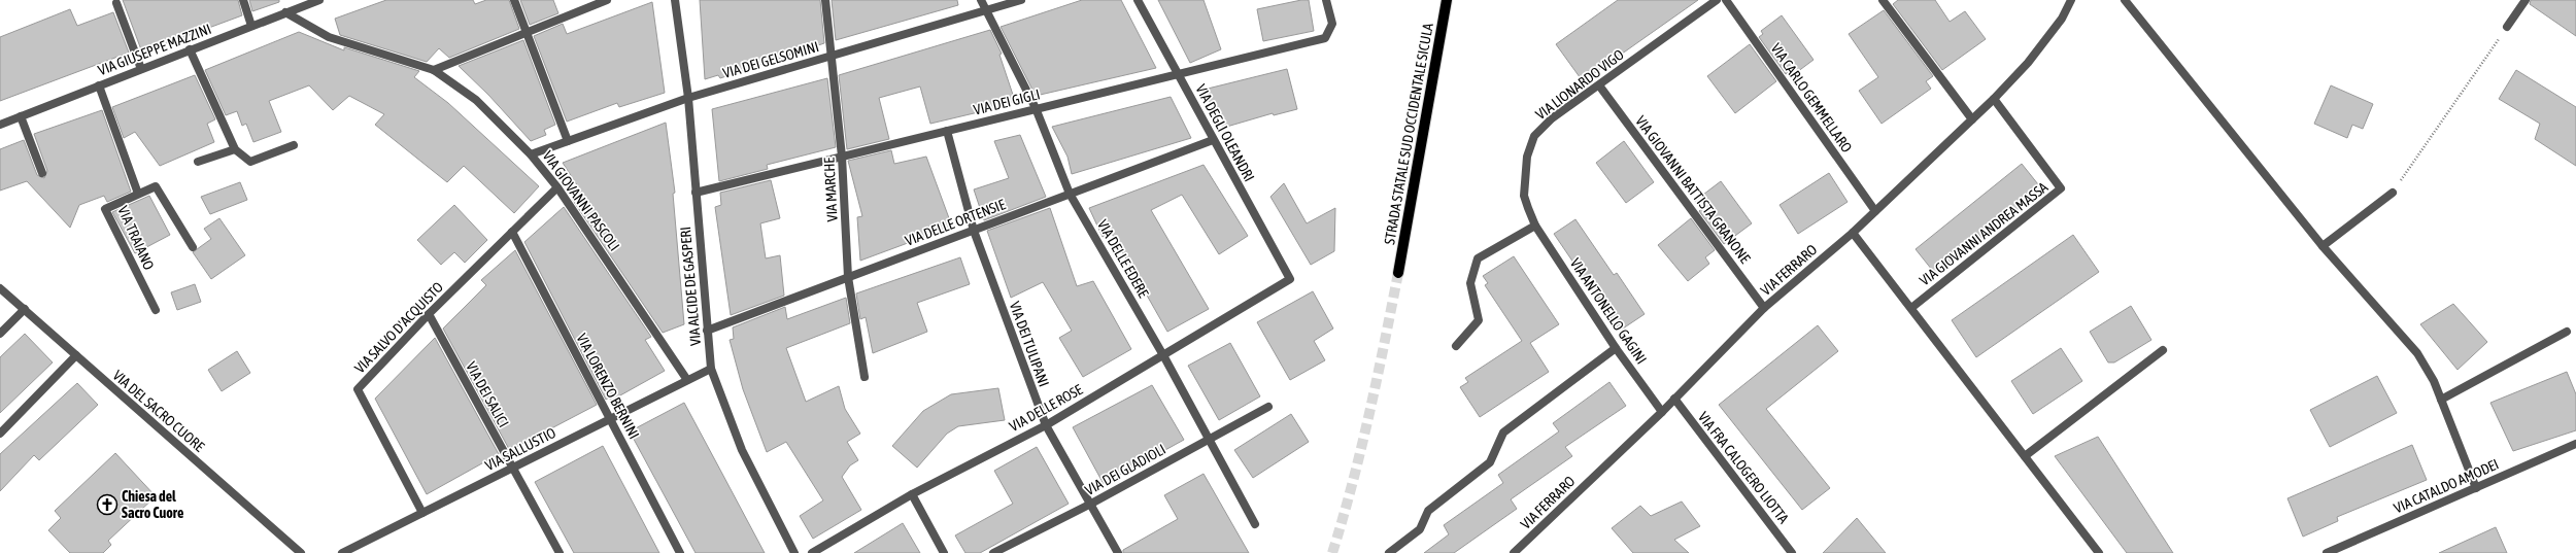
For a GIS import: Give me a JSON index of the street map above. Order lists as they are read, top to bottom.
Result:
{
  "streets": {
    "main road": ["STRADA STATALE SUD OCCIDENTALE SICULA"],
    "street": [
      "VIA GIUSEPPE MAZZINI",
      "VIA DEI GELSOMINI",
      "VIA LIONARDO VIGO",
      "VIA CARLO GEMMELLARO",
      "VIA DEI GIGLI",
      "VIA DEGLI OLEANDRI",
      "VIA MARCHE",
      "VIA GIOVANNI BATTISTA GRANONE",
      "VIA GIOVANNI PASCOLI",
      "VIA DELLE ORTENSIE",
      "VIA GIOVANNI ANDREA MASSA",
      "VIA TRAIANO",
      "VIA DELLE EDERE",
      "VIA FERRARO",
      "VIA ALCIDE DE GASPERI",
      "VIA ANTONELLO GAGINI",
      "VIA SALVO D'ACQUISTO",
      "VIA DEI TULIPANI",
      "VIA LORENZO BERNINI",
      "VIA DEI SALICI",
      "VIA DELLE ROSE",
      "VIA DEL SACRO CUORE",
      "VIA SALLUSTIO",
      "VIA FRA CALOGERO LIOTTA",
      "VIA DEI GLADIOLI",
      "VIA CATALDO AMODEI"
    ]
  },
  "crossings": [
    ["VIA GIUSEPPE MAZZINI", "VIA GIOVANNI PASCOLI"],
    ["VIA DEI GELSOMINI", "VIA MARCHE"],
    ["VIA DEI GELSOMINI", "VIA GIOVANNI PASCOLI"],
    ["VIA DEI GELSOMINI", "VIA DELLE EDERE"],
    ["VIA DEI GELSOMINI", "VIA ALCIDE DE GASPERI"],
    ["VIA LIONARDO VIGO", "VIA GIOVANNI BATTISTA GRANONE"],
    ["VIA LIONARDO VIGO", "VIA ANTONELLO GAGINI"],
    ["VIA CARLO GEMMELLARO", "VIA FERRARO"],
    ["VIA DEI GIGLI", "VIA DEGLI OLEANDRI"],
    ["VIA DEI GIGLI", "VIA MARCHE"],
    ["VIA DEI GIGLI", "VIA DELLE EDERE"],
    ["VIA DEI GIGLI", "VIA ALCIDE DE GASPERI"],
    ["VIA DEI GIGLI", "VIA DEI TULIPANI"],
    ["VIA DEGLI OLEANDRI", "VIA DELLE ORTENSIE"],
    ["VIA DEGLI OLEANDRI", "VIA DELLE ROSE"],
    ["VIA MARCHE", "VIA DELLE ORTENSIE"],
    ["VIA GIOVANNI BATTISTA GRANONE", "VIA FERRARO"],
    ["VIA GIOVANNI PASCOLI", "VIA SALVO D'ACQUISTO"],
    ["VIA GIOVANNI PASCOLI", "VIA SALLUSTIO"],
    ["VIA DELLE ORTENSIE", "VIA DELLE EDERE"],
    ["VIA DELLE ORTENSIE", "VIA ALCIDE DE GASPERI"],
    ["VIA DELLE ORTENSIE", "VIA DEI TULIPANI"],
    ["VIA GIOVANNI ANDREA MASSA", "VIA FERRARO"],
    ["VIA DELLE EDERE", "VIA DELLE ROSE"],
    ["VIA DELLE EDERE", "VIA DEI GLADIOLI"],
    ["VIA FERRARO", "VIA ANTONELLO GAGINI"],
    ["VIA FERRARO", "VIA FRA CALOGERO LIOTTA"],
    ["VIA ALCIDE DE GASPERI", "VIA SALLUSTIO"],
    ["VIA SALVO D'ACQUISTO", "VIA LORENZO BERNINI"],
    ["VIA SALVO D'ACQUISTO", "VIA DEI SALICI"],
    ["VIA SALVO D'ACQUISTO", "VIA SALLUSTIO"],
    ["VIA DEI TULIPANI", "VIA DELLE ROSE"],
    ["VIA DEI TULIPANI", "VIA DEI GLADIOLI"],
    ["VIA LORENZO BERNINI", "VIA SALLUSTIO"],
    ["VIA DEI SALICI", "VIA SALLUSTIO"]
  ],
  "places": {
    "church": ["Chiesa del Sacro Cuore"]
  }
}
